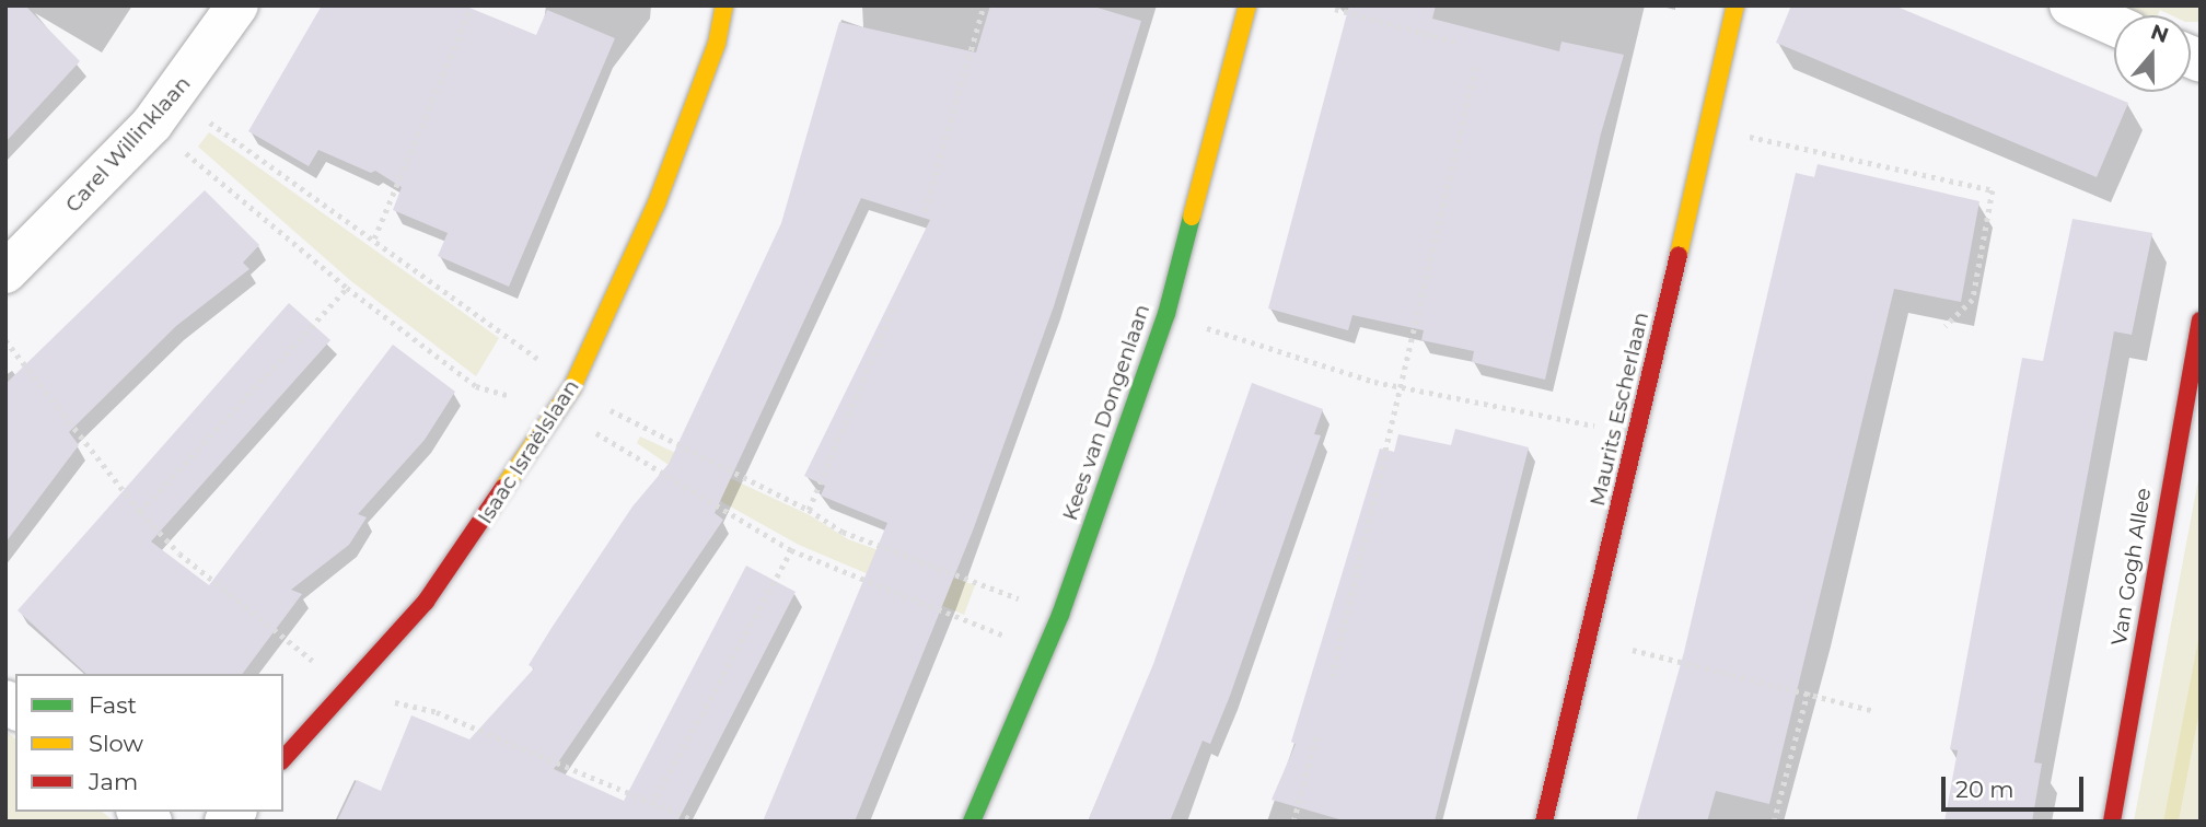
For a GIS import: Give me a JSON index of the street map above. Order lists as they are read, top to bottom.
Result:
{
  "streets": {
    "street": [
      "Carel Willinklaan",
      "Maurits Escherlaan",
      "Kees van Dongenlaan",
      "Isaac Israëlslaan",
      "Van Gogh Allee"
    ]
  },
  "legend": ["Fast", "Slow", "Jam"],
  "scale_bar": "20 m",
  "north": "top"
}
